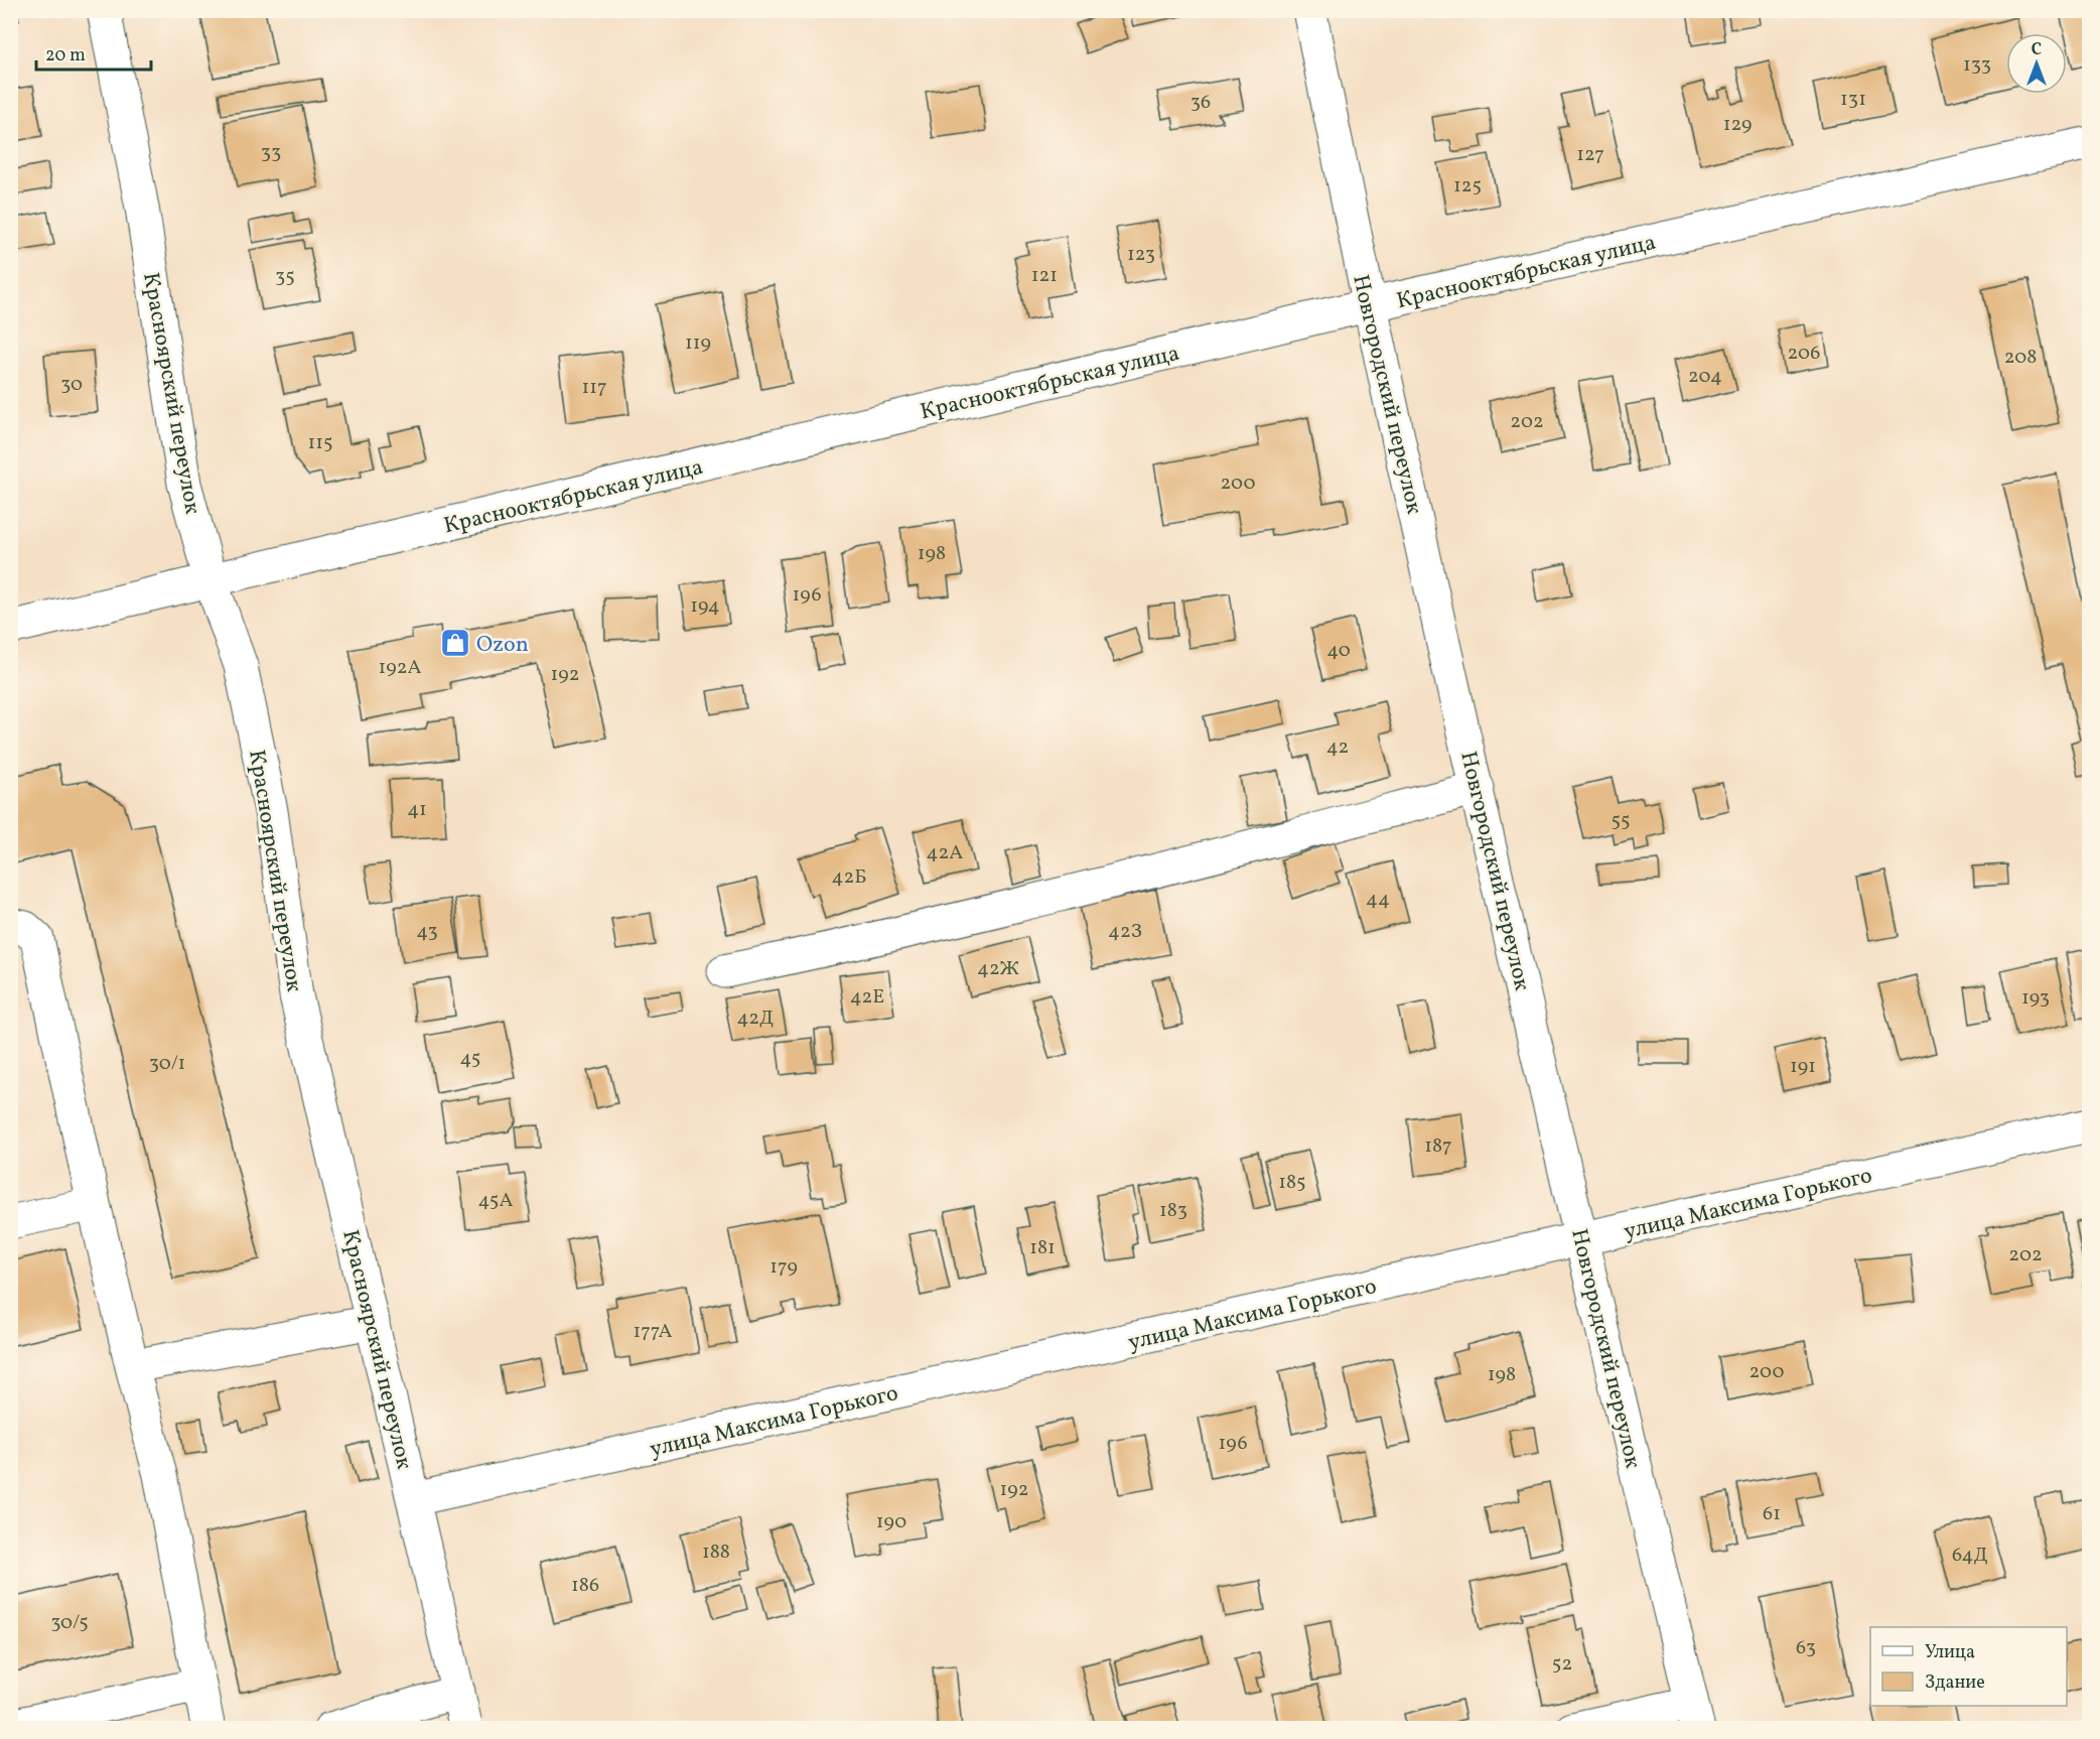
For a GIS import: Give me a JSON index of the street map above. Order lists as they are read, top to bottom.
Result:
{
  "streets": {
    "street": [
      "Краснооктябрьская улица",
      "Красноярский переулок",
      "Новгородский переулок",
      "улица Максима Горького"
    ]
  },
  "crossings": [
    ["Краснооктябрьская улица", "Красноярский переулок"],
    ["Краснооктябрьская улица", "Новгородский переулок"],
    ["Красноярский переулок", "улица Максима Горького"],
    ["Новгородский переулок", "улица Максима Горького"]
  ],
  "places": {
    "shop": ["Ozon"]
  },
  "house_numbers": [
    "133",
    "131",
    "36",
    "129",
    "33",
    "127",
    "125",
    "123",
    "121",
    "35",
    "119",
    "206",
    "208",
    "204",
    "30",
    "117",
    "202",
    "115",
    "200",
    "198",
    "196",
    "194",
    "40",
    "192А",
    "192",
    "42",
    "41",
    "55",
    "42А",
    "42Б",
    "44",
    "43",
    "42З",
    "42Ж",
    "42Е",
    "193",
    "42Д",
    "45",
    "30/1",
    "191",
    "187",
    "185",
    "45А",
    "183",
    "181",
    "202",
    "179",
    "177А",
    "200",
    "198",
    "196",
    "192",
    "61",
    "190",
    "188",
    "64Д",
    "186",
    "30/5",
    "63",
    "52"
  ],
  "legend": ["Улица", "Здание"],
  "scale_bar": "20 m",
  "north": "top"
}
